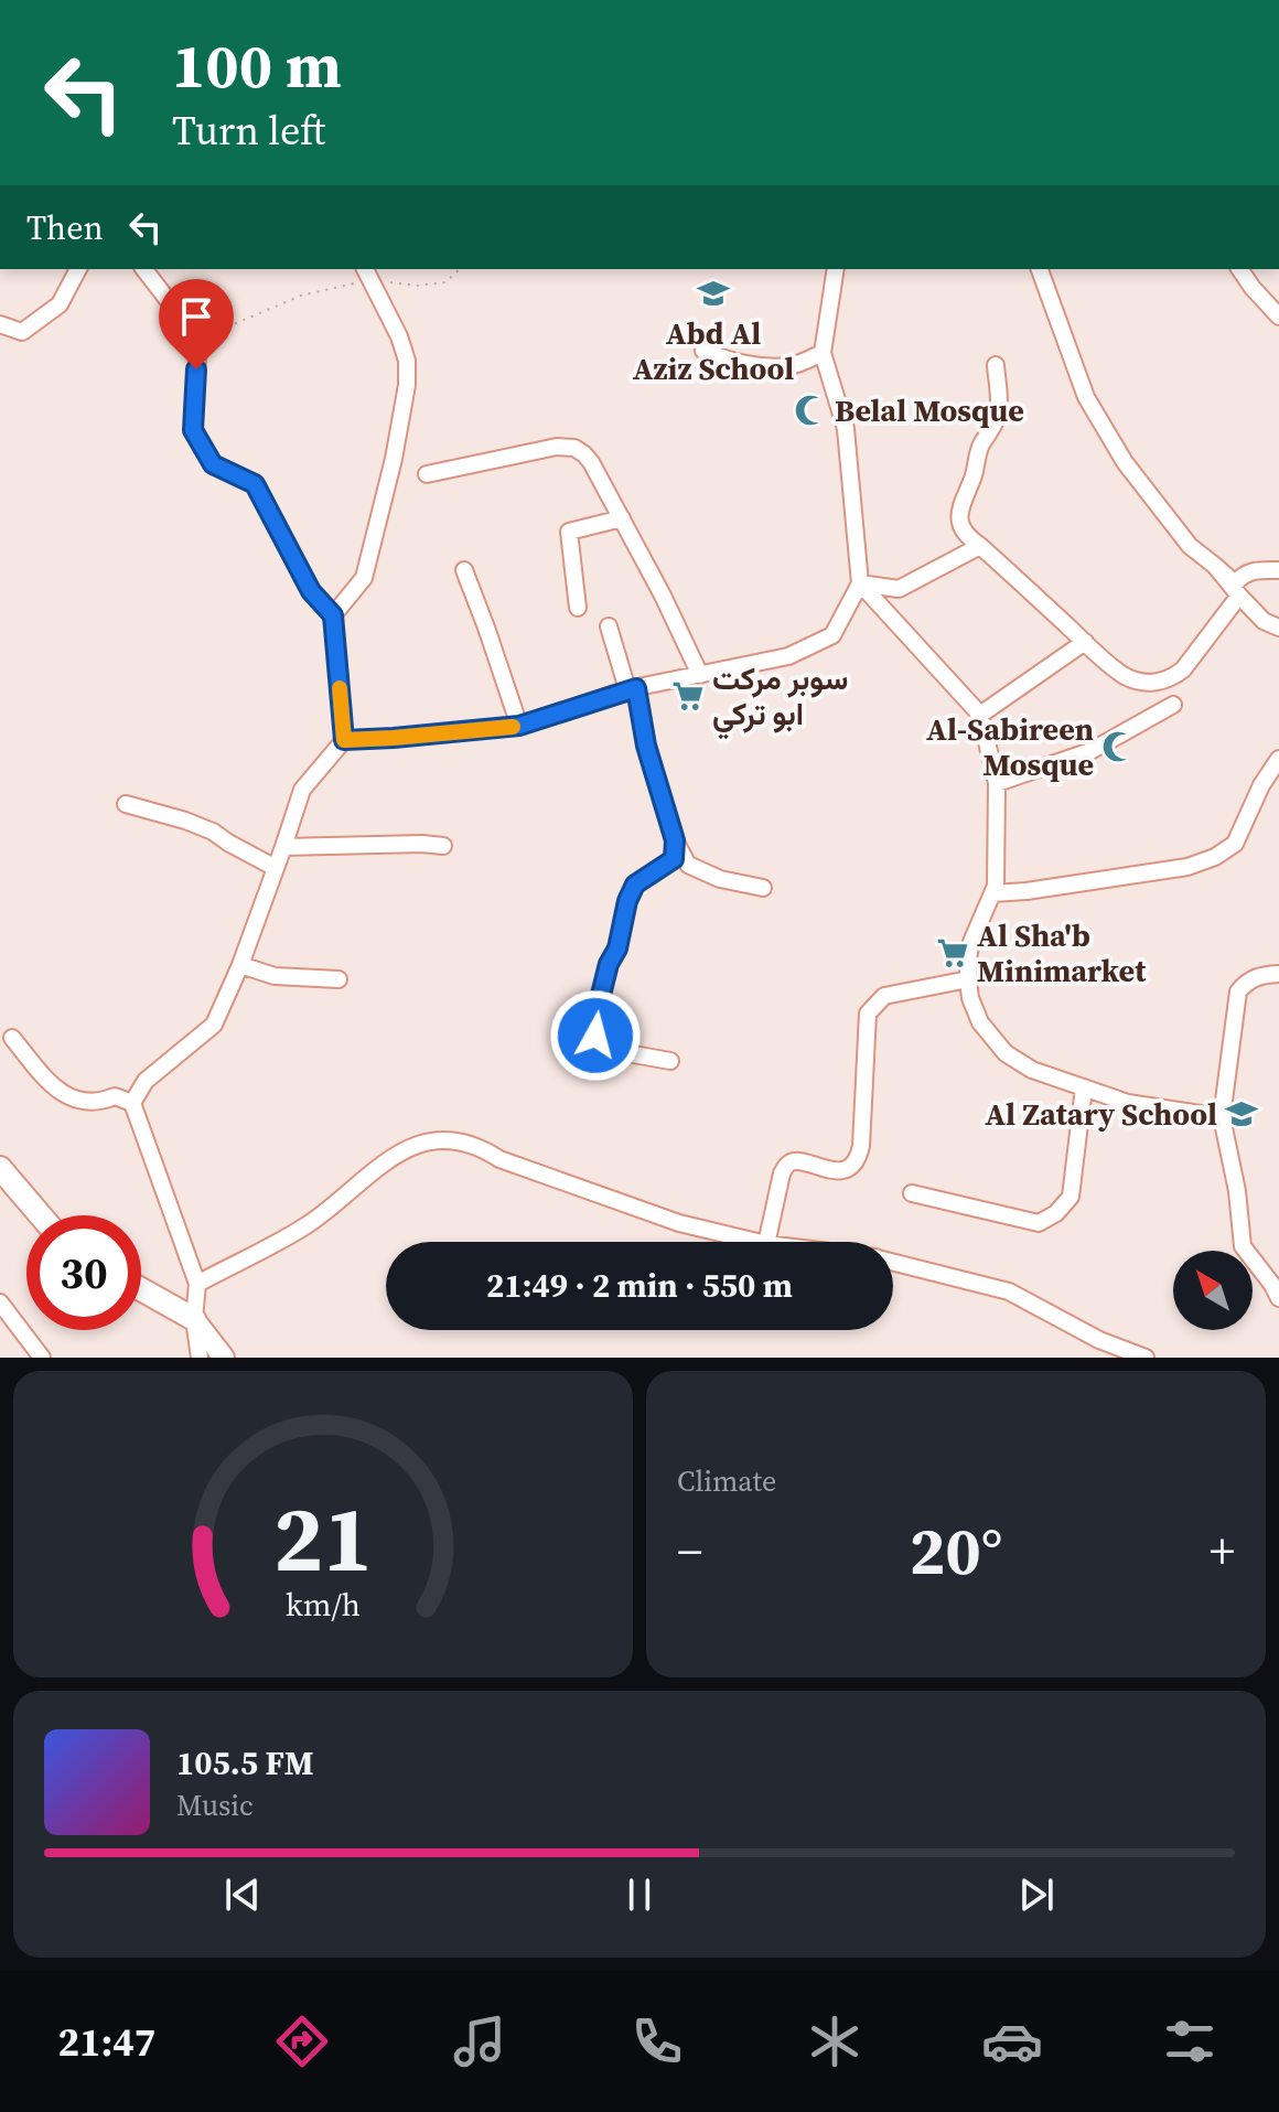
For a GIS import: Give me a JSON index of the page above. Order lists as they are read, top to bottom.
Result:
{
  "places": {
    "school or university": ["Abd Al Aziz School", "Al Zatary School"],
    "mosque": ["Belal Mosque", "Al-Sabireen Mosque"],
    "supermarket": ["سوبر مركت ابو تركي", "Al Sha'b Minimarket"]
  },
  "north": "top left",
  "page": {
    "turn": ["100 m", "Turn left"],
    "then": "Then",
    "limit": "30",
    "trip": "21:49 · 2 min · 550 m",
    "tile": "Climate",
    "heat": ["−", "20°", "+"],
    "song": ["105.5 FM", "Music"],
    "tabs": "21:47",
    "gauge": ["21", "km/h"]
  }
}
